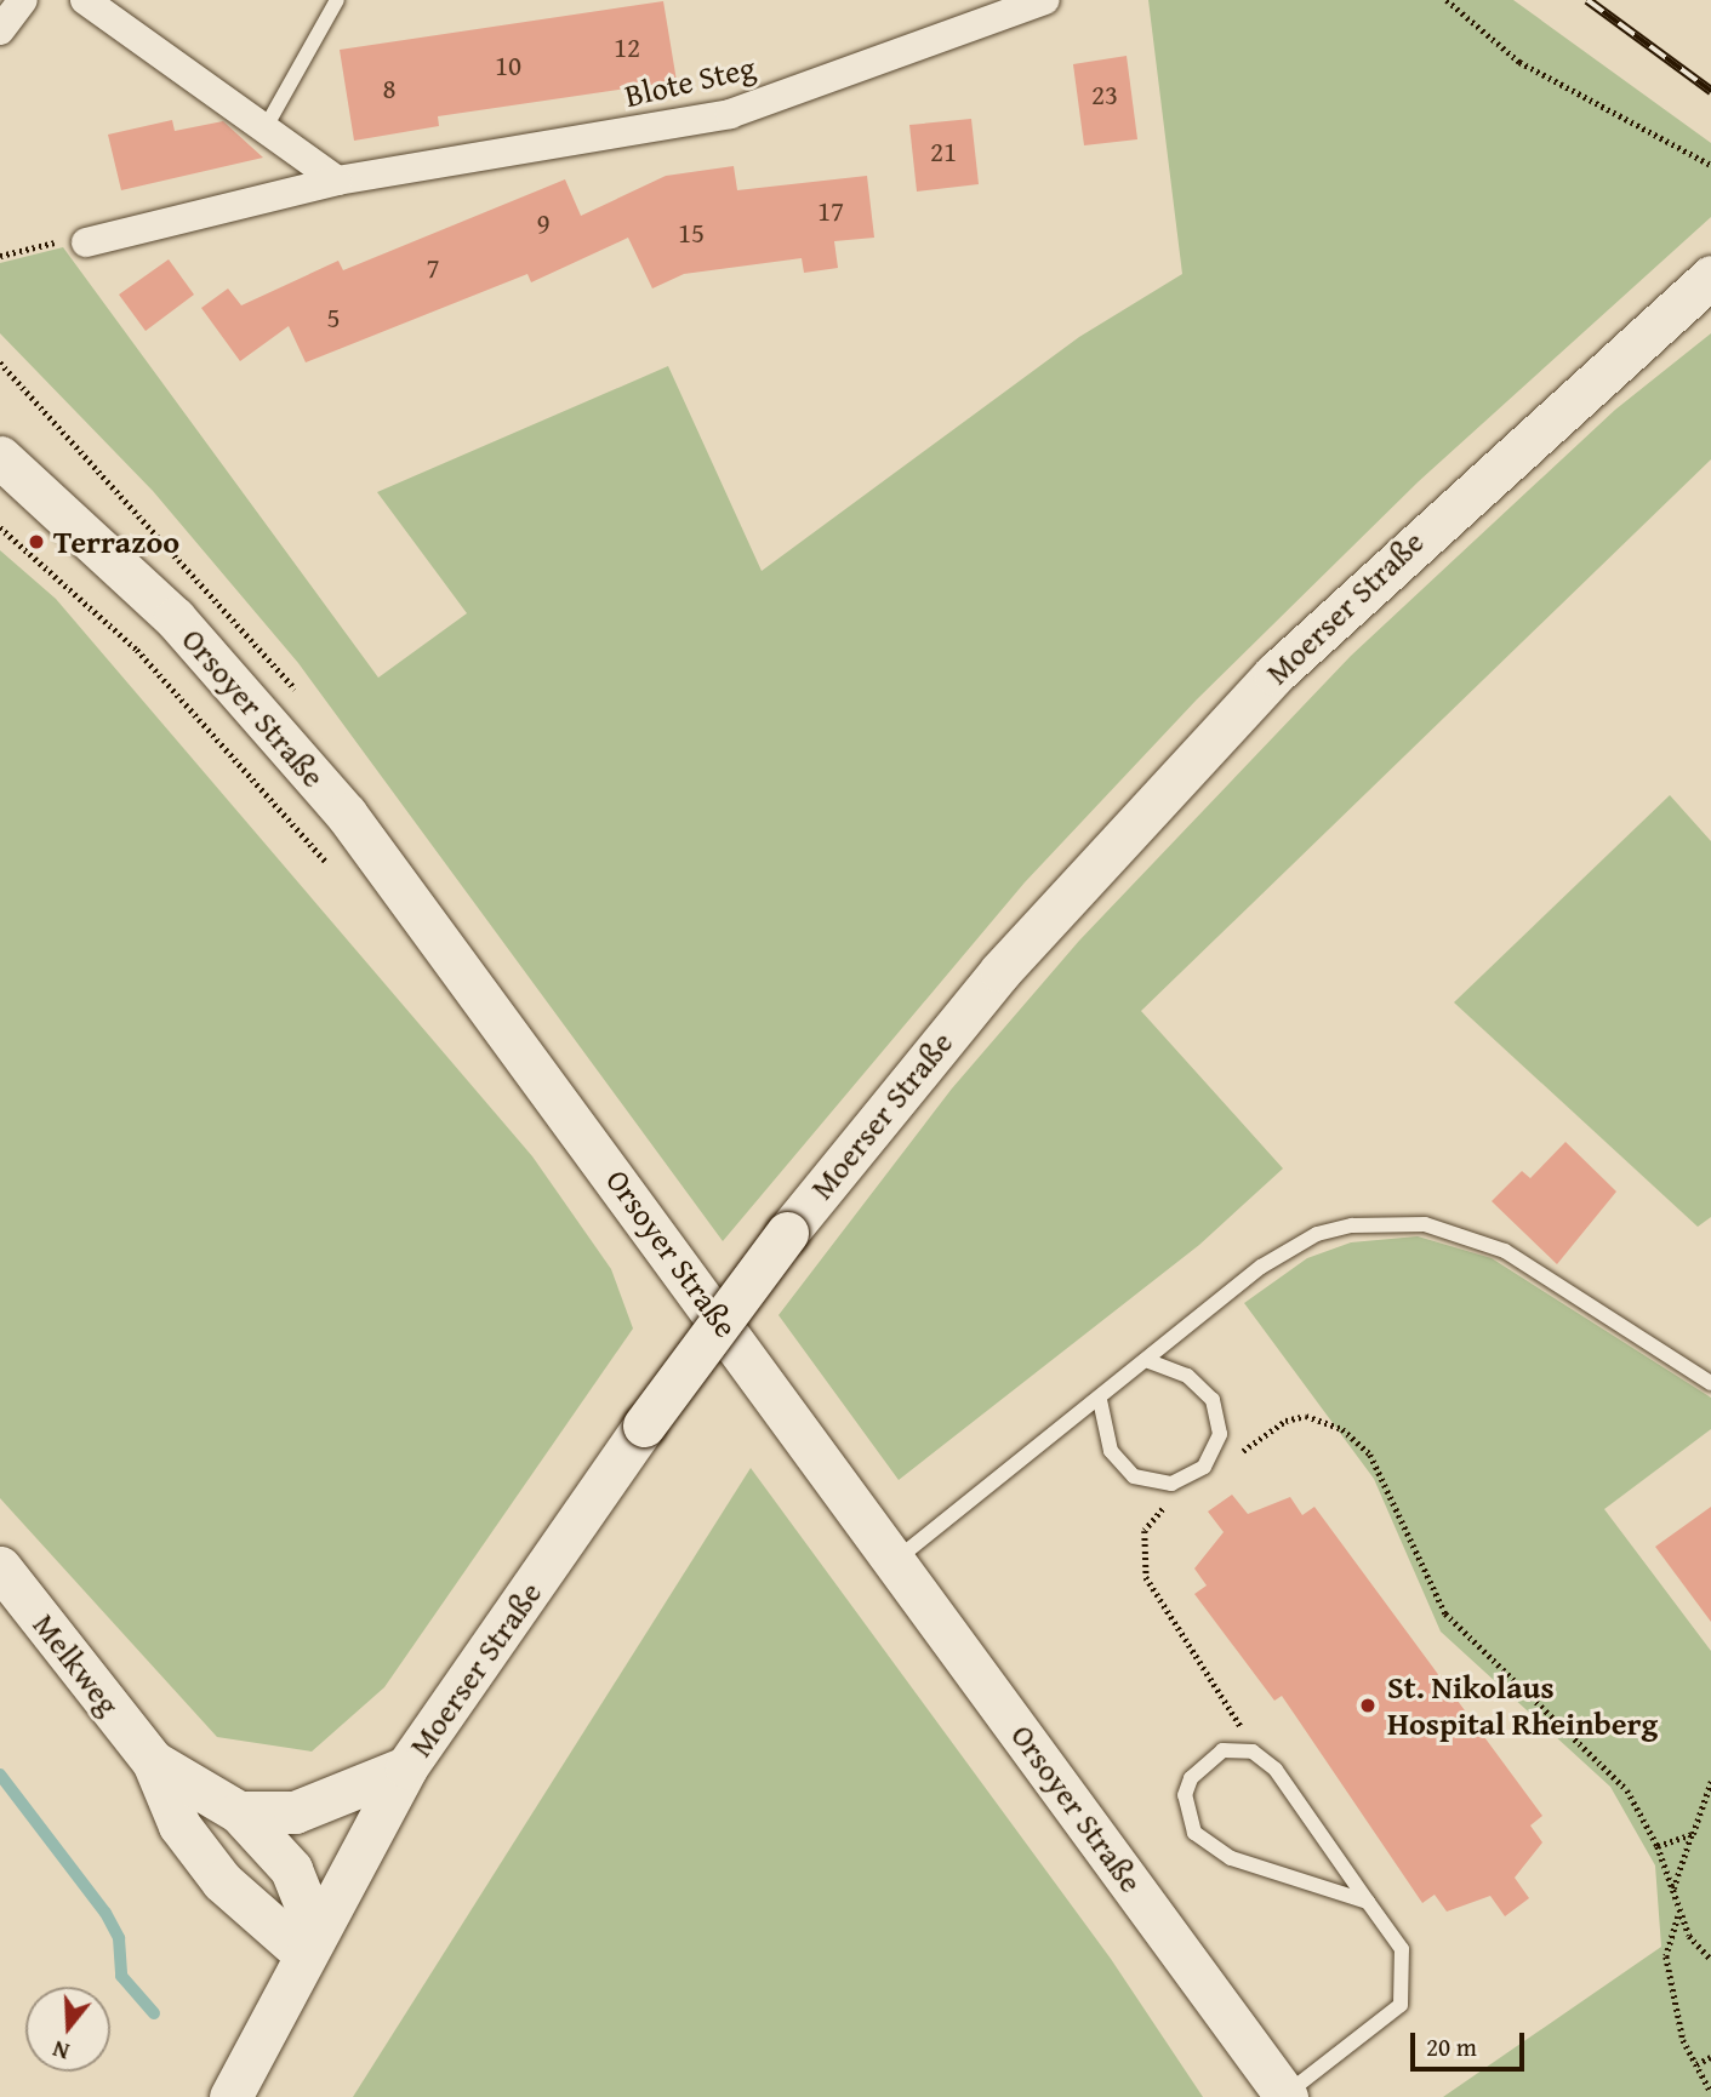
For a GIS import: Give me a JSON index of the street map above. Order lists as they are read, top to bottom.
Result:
{
  "streets": {
    "main road": ["Moerser Straße", "Orsoyer Straße", "Melkweg"],
    "street": ["Blote Steg"]
  },
  "crossings": [
    ["Moerser Straße", "Melkweg"]
  ],
  "places": ["Terrazoo", "St. Nikolaus Hospital Rheinberg"],
  "house_numbers": [
    "12",
    "10",
    "8",
    "23",
    "21",
    "17",
    "9",
    "15",
    "7",
    "5"
  ],
  "scale_bar": "20 m",
  "north": "bottom"
}
